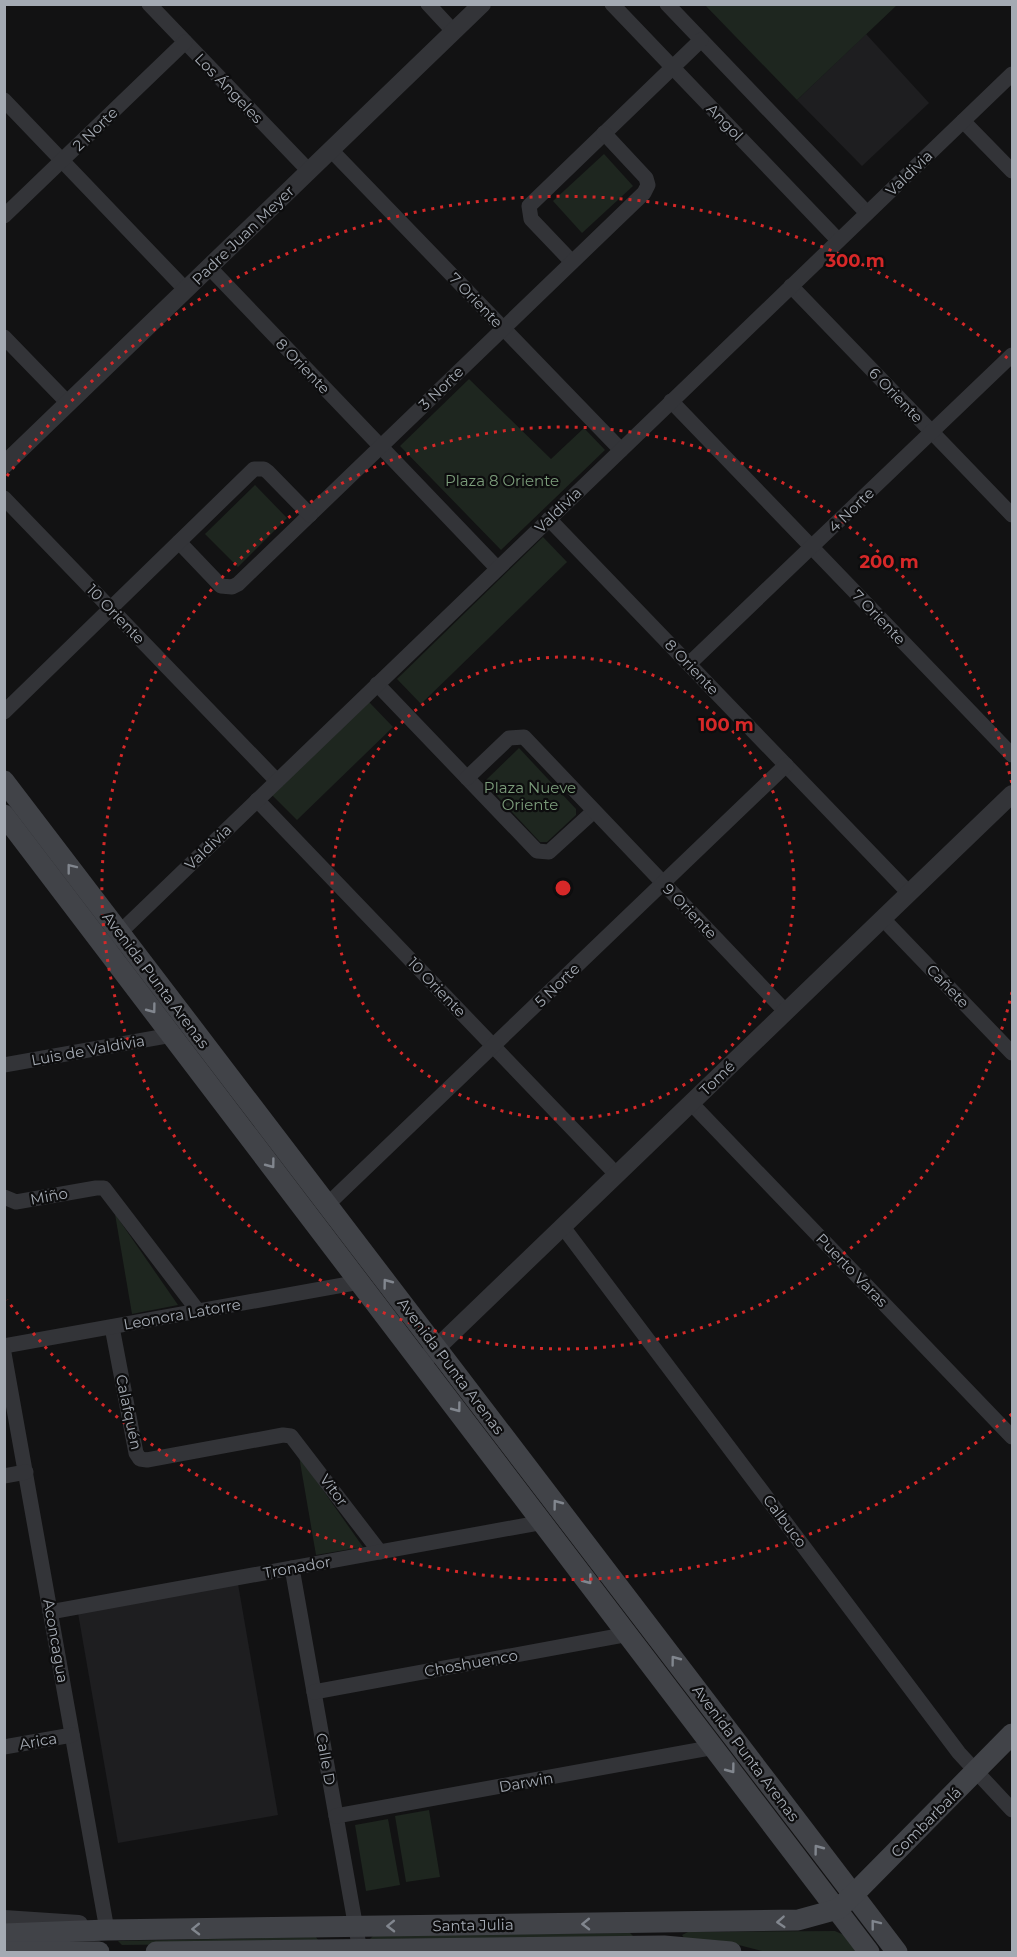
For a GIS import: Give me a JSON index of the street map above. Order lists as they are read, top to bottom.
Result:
{
  "streets": {
    "main road": ["Avenida Punta Arenas", "Combarbalá", "Santa Julia"],
    "street": [
      "Los Ángeles",
      "Angol",
      "2 Norte",
      "Valdivia",
      "Padre Juan Meyer",
      "7 Oriente",
      "8 Oriente",
      "3 Norte",
      "6 Oriente",
      "4 Norte",
      "10 Oriente",
      "9 Oriente",
      "5 Norte",
      "Cañete",
      "Luis de Valdivia",
      "Tomé",
      "Miño",
      "Puerto Varas",
      "Leonora Latorre",
      "Calafquén",
      "Vitor",
      "Calbuco",
      "Tronador",
      "Aconcagua",
      "Choshuenco",
      "Arica",
      "Calle D",
      "Darwin"
    ]
  },
  "crossings": [
    ["Los Ángeles", "2 Norte"],
    ["Los Ángeles", "Padre Juan Meyer"],
    ["Angol", "Valdivia"],
    ["Valdivia", "7 Oriente"],
    ["Valdivia", "8 Oriente"],
    ["Valdivia", "6 Oriente"],
    ["Valdivia", "10 Oriente"],
    ["Valdivia", "Avenida Punta Arenas"],
    ["Padre Juan Meyer", "7 Oriente"],
    ["Padre Juan Meyer", "8 Oriente"],
    ["7 Oriente", "3 Norte"],
    ["7 Oriente", "4 Norte"],
    ["8 Oriente", "3 Norte"],
    ["8 Oriente", "4 Norte"],
    ["8 Oriente", "5 Norte"],
    ["8 Oriente", "Tomé"],
    ["6 Oriente", "4 Norte"],
    ["10 Oriente", "5 Norte"],
    ["10 Oriente", "Tomé"],
    ["9 Oriente", "5 Norte"],
    ["9 Oriente", "Tomé"],
    ["Avenida Punta Arenas", "5 Norte"],
    ["Avenida Punta Arenas", "Luis de Valdivia"],
    ["Avenida Punta Arenas", "Tomé"],
    ["Avenida Punta Arenas", "Leonora Latorre"],
    ["Avenida Punta Arenas", "Tronador"],
    ["Avenida Punta Arenas", "Choshuenco"],
    ["Avenida Punta Arenas", "Darwin"],
    ["Avenida Punta Arenas", "Combarbalá"],
    ["Avenida Punta Arenas", "Santa Julia"],
    ["Cañete", "Tomé"],
    ["Tomé", "Puerto Varas"],
    ["Tomé", "Calbuco"],
    ["Miño", "Leonora Latorre"],
    ["Leonora Latorre", "Calafquén"],
    ["Calafquén", "Vitor"],
    ["Vitor", "Tronador"],
    ["Calbuco", "Combarbalá"],
    ["Tronador", "Aconcagua"],
    ["Tronador", "Calle D"],
    ["Aconcagua", "Arica"],
    ["Aconcagua", "Santa Julia"],
    ["Choshuenco", "Calle D"],
    ["Calle D", "Darwin"],
    ["Calle D", "Santa Julia"],
    ["Combarbalá", "Santa Julia"]
  ],
  "parks": ["Plaza 8 Oriente", "Plaza Nueve Oriente"],
  "rings": ["300 m", "200 m", "100 m"]
}
